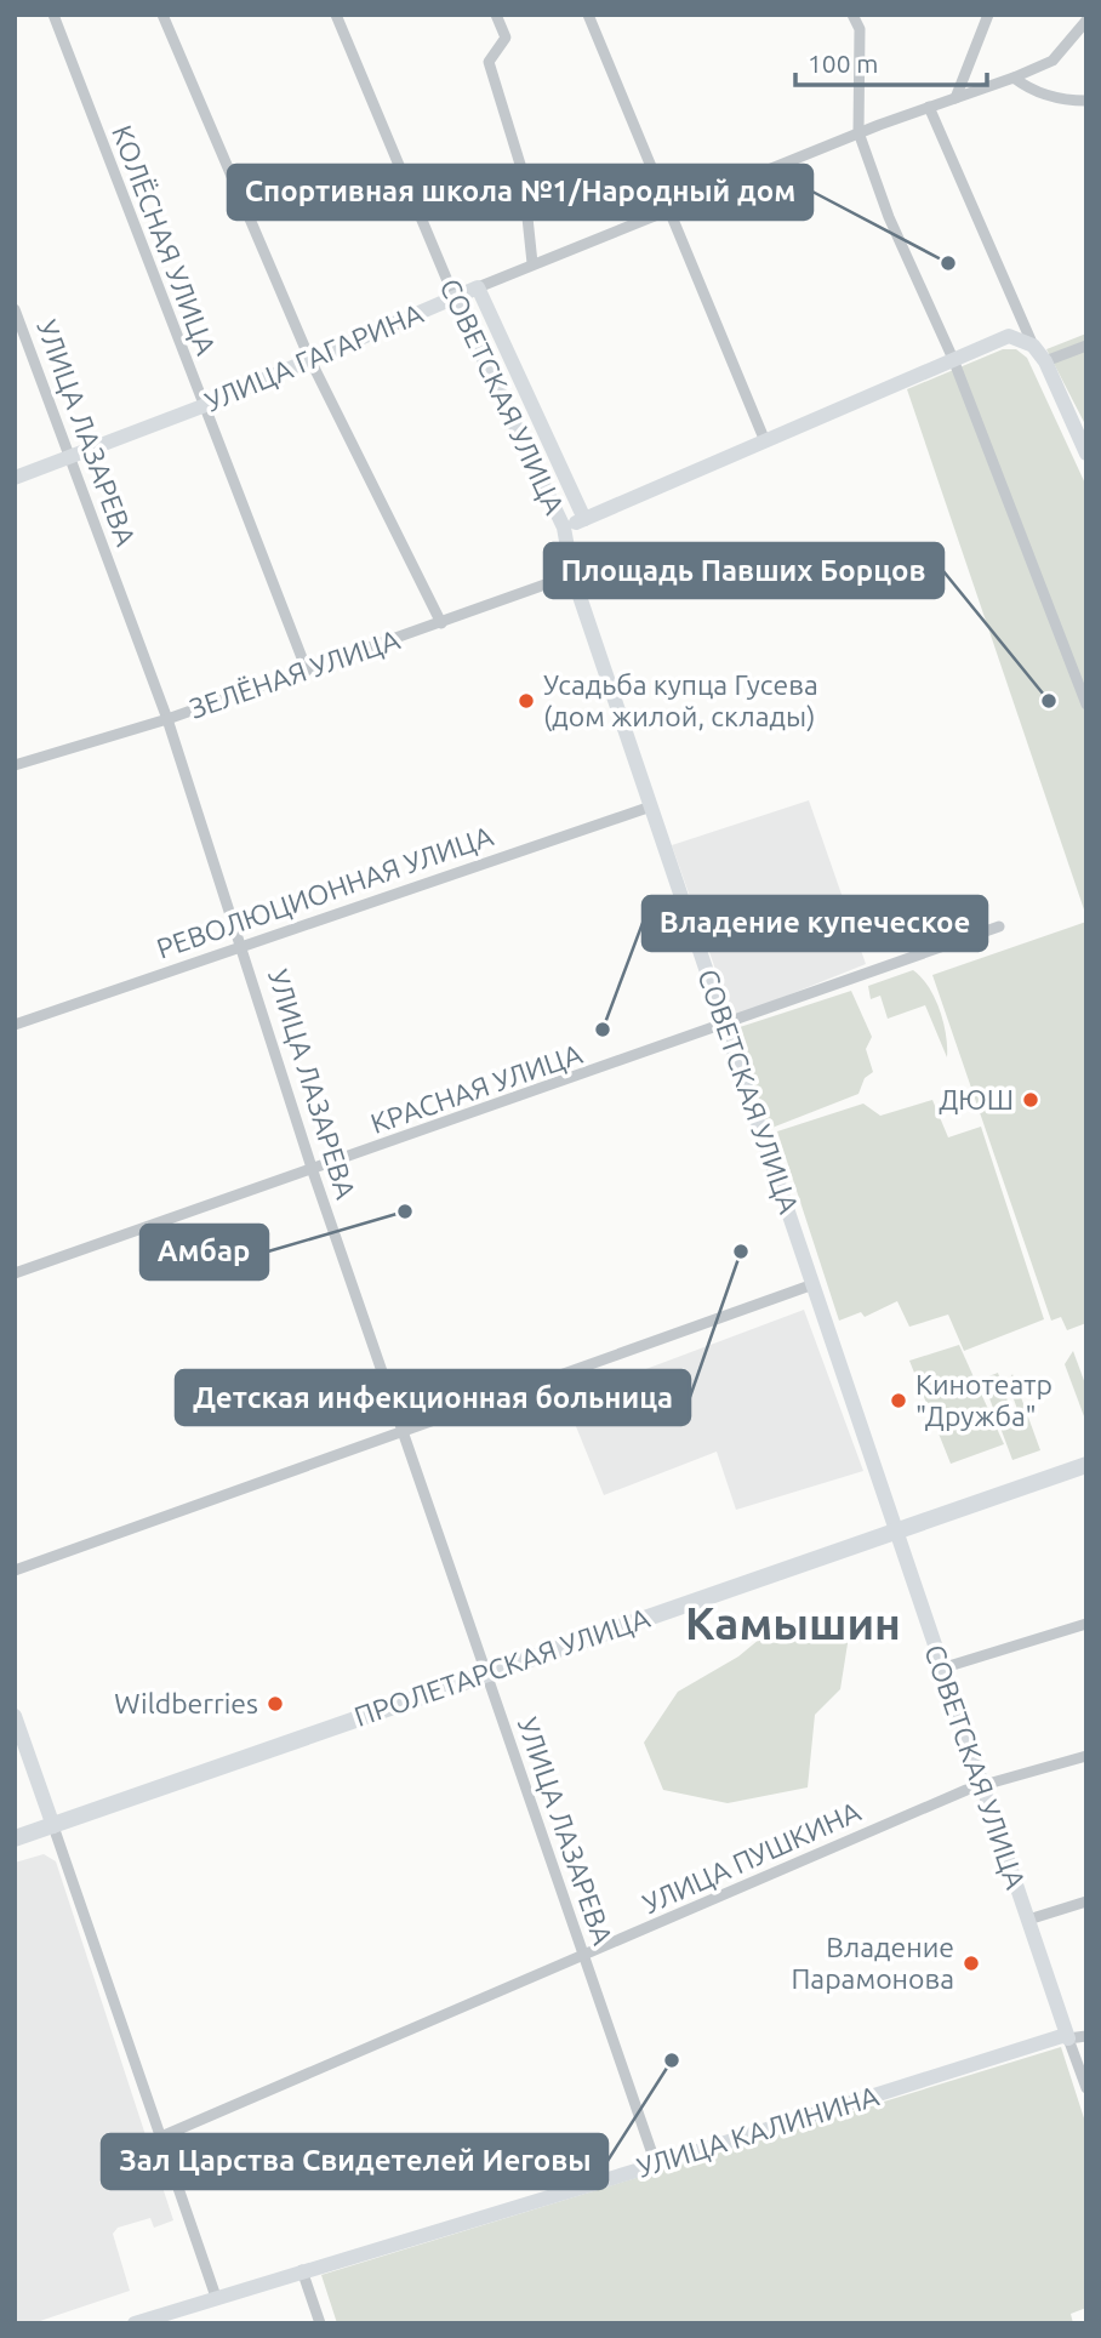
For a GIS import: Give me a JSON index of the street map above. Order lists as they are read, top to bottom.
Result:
{
  "streets": {
    "main road": ["ПРОЛЕТАРСКАЯ УЛИЦА"],
    "street": [
      "КОЛЁСНАЯ УЛИЦА",
      "УЛИЦА ГАГАРИНА",
      "СОВЕТСКАЯ УЛИЦА",
      "УЛИЦА ЛАЗАРЕВА",
      "ЗЕЛЁНАЯ УЛИЦА",
      "РЕВОЛЮЦИОННАЯ УЛИЦА",
      "КРАСНАЯ УЛИЦА",
      "УЛИЦА ПУШКИНА",
      "УЛИЦА КАЛИНИНА"
    ]
  },
  "crossings": [
    ["КОЛЁСНАЯ УЛИЦА", "УЛИЦА ГАГАРИНА"],
    ["КОЛЁСНАЯ УЛИЦА", "ЗЕЛЁНАЯ УЛИЦА"],
    ["УЛИЦА ГАГАРИНА", "СОВЕТСКАЯ УЛИЦА"],
    ["УЛИЦА ГАГАРИНА", "УЛИЦА ЛАЗАРЕВА"],
    ["СОВЕТСКАЯ УЛИЦА", "ЗЕЛЁНАЯ УЛИЦА"],
    ["СОВЕТСКАЯ УЛИЦА", "РЕВОЛЮЦИОННАЯ УЛИЦА"],
    ["СОВЕТСКАЯ УЛИЦА", "КРАСНАЯ УЛИЦА"],
    ["СОВЕТСКАЯ УЛИЦА", "ПРОЛЕТАРСКАЯ УЛИЦА"],
    ["СОВЕТСКАЯ УЛИЦА", "УЛИЦА ПУШКИНА"],
    ["СОВЕТСКАЯ УЛИЦА", "УЛИЦА КАЛИНИНА"],
    ["УЛИЦА ЛАЗАРЕВА", "ЗЕЛЁНАЯ УЛИЦА"],
    ["УЛИЦА ЛАЗАРЕВА", "РЕВОЛЮЦИОННАЯ УЛИЦА"],
    ["УЛИЦА ЛАЗАРЕВА", "КРАСНАЯ УЛИЦА"],
    ["УЛИЦА ЛАЗАРЕВА", "ПРОЛЕТАРСКАЯ УЛИЦА"],
    ["УЛИЦА ЛАЗАРЕВА", "УЛИЦА ПУШКИНА"],
    ["УЛИЦА ЛАЗАРЕВА", "УЛИЦА КАЛИНИНА"]
  ],
  "districts": ["Камышин"],
  "places": [
    "Спортивная школа №1/Народный дом",
    "Усадьба купца Гусева (дом жилой, склады)",
    "Площадь Павших Борцов",
    "Владение купеческое",
    "ДЮШ",
    "Амбар",
    "Детская инфекционная больница",
    "Кинотеатр \"Дружба\"",
    "Wildberries",
    "Владение Парамонова",
    "Зал Царства Свидетелей Иеговы"
  ],
  "scale_bar": "100 m"
}
